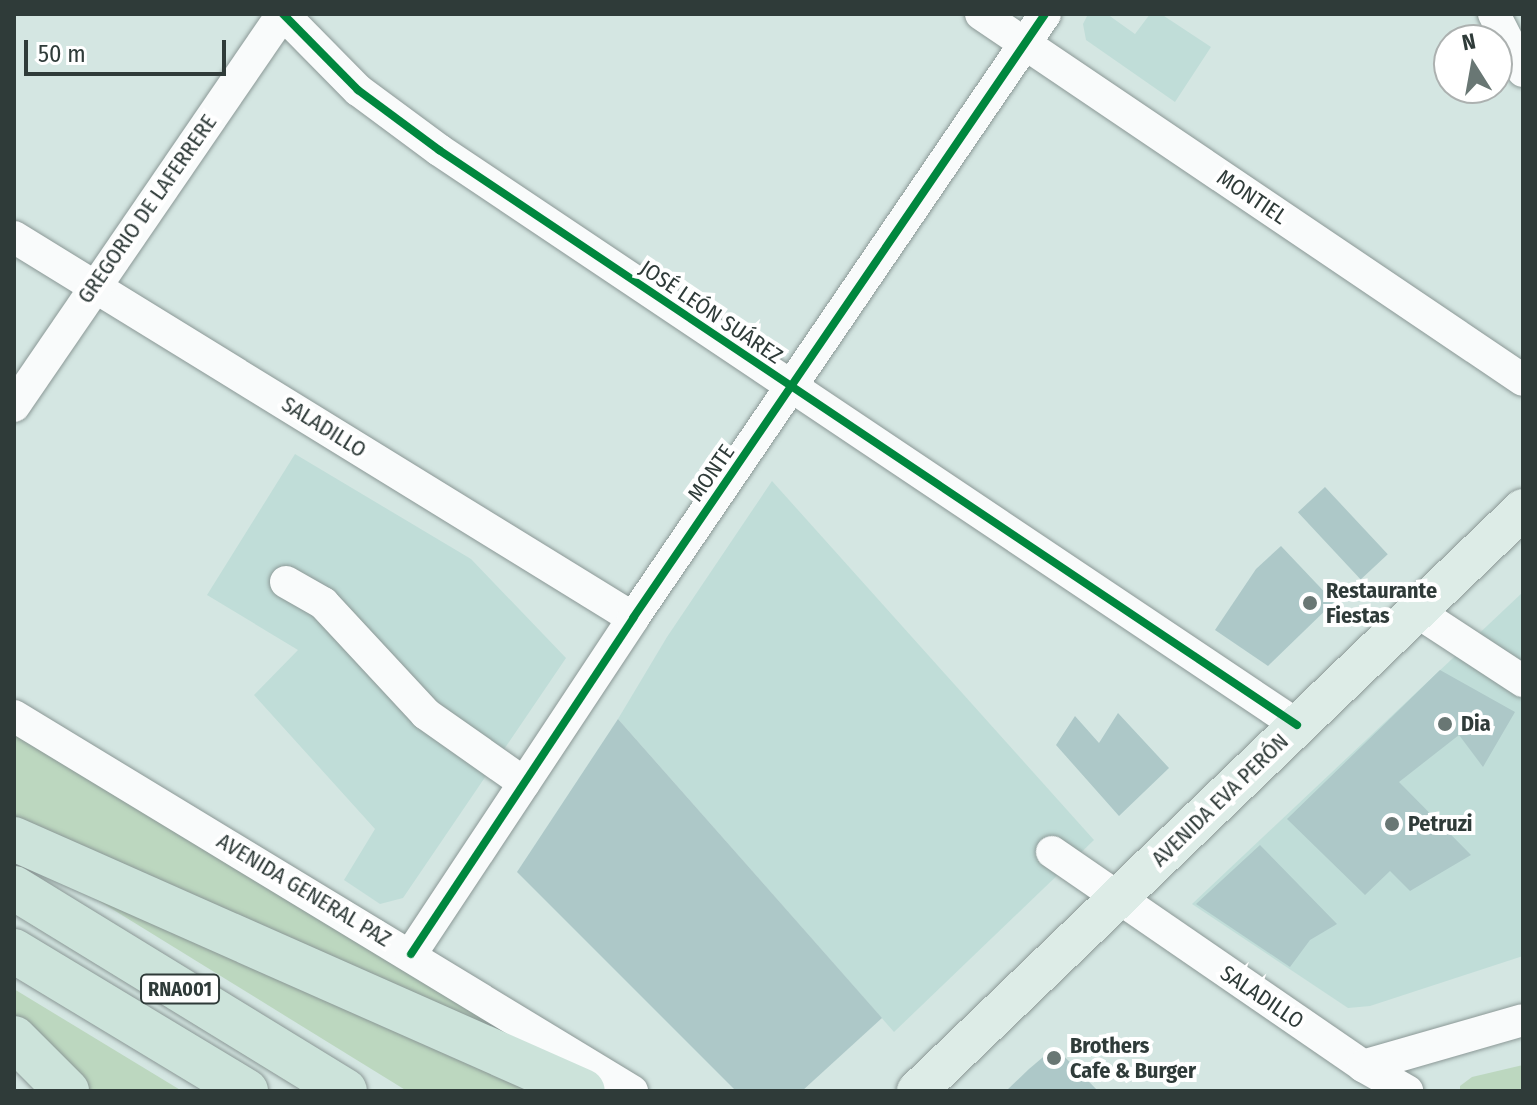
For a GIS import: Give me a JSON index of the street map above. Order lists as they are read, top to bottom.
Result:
{
  "streets": {
    "highway": ["RNA001"],
    "main road": ["AVENIDA EVA PERÓN"],
    "street": [
      "MONTIEL",
      "GREGORIO DE LAFERRERE",
      "JOSÉ LEÓN SUÁREZ",
      "SALADILLO",
      "MONTE",
      "AVENIDA GENERAL PAZ"
    ]
  },
  "crossings": [
    ["MONTIEL", "MONTE"],
    ["GREGORIO DE LAFERRERE", "JOSÉ LEÓN SUÁREZ"],
    ["GREGORIO DE LAFERRERE", "SALADILLO"],
    ["JOSÉ LEÓN SUÁREZ", "MONTE"],
    ["JOSÉ LEÓN SUÁREZ", "AVENIDA EVA PERÓN"],
    ["SALADILLO", "MONTE"],
    ["SALADILLO", "AVENIDA EVA PERÓN"],
    ["MONTE", "AVENIDA GENERAL PAZ"]
  ],
  "places": [
    "Restaurante Fiestas",
    "Dia",
    "Petruzi",
    "Brothers Cafe & Burger"
  ],
  "scale_bar": "50 m",
  "north": "top"
}
